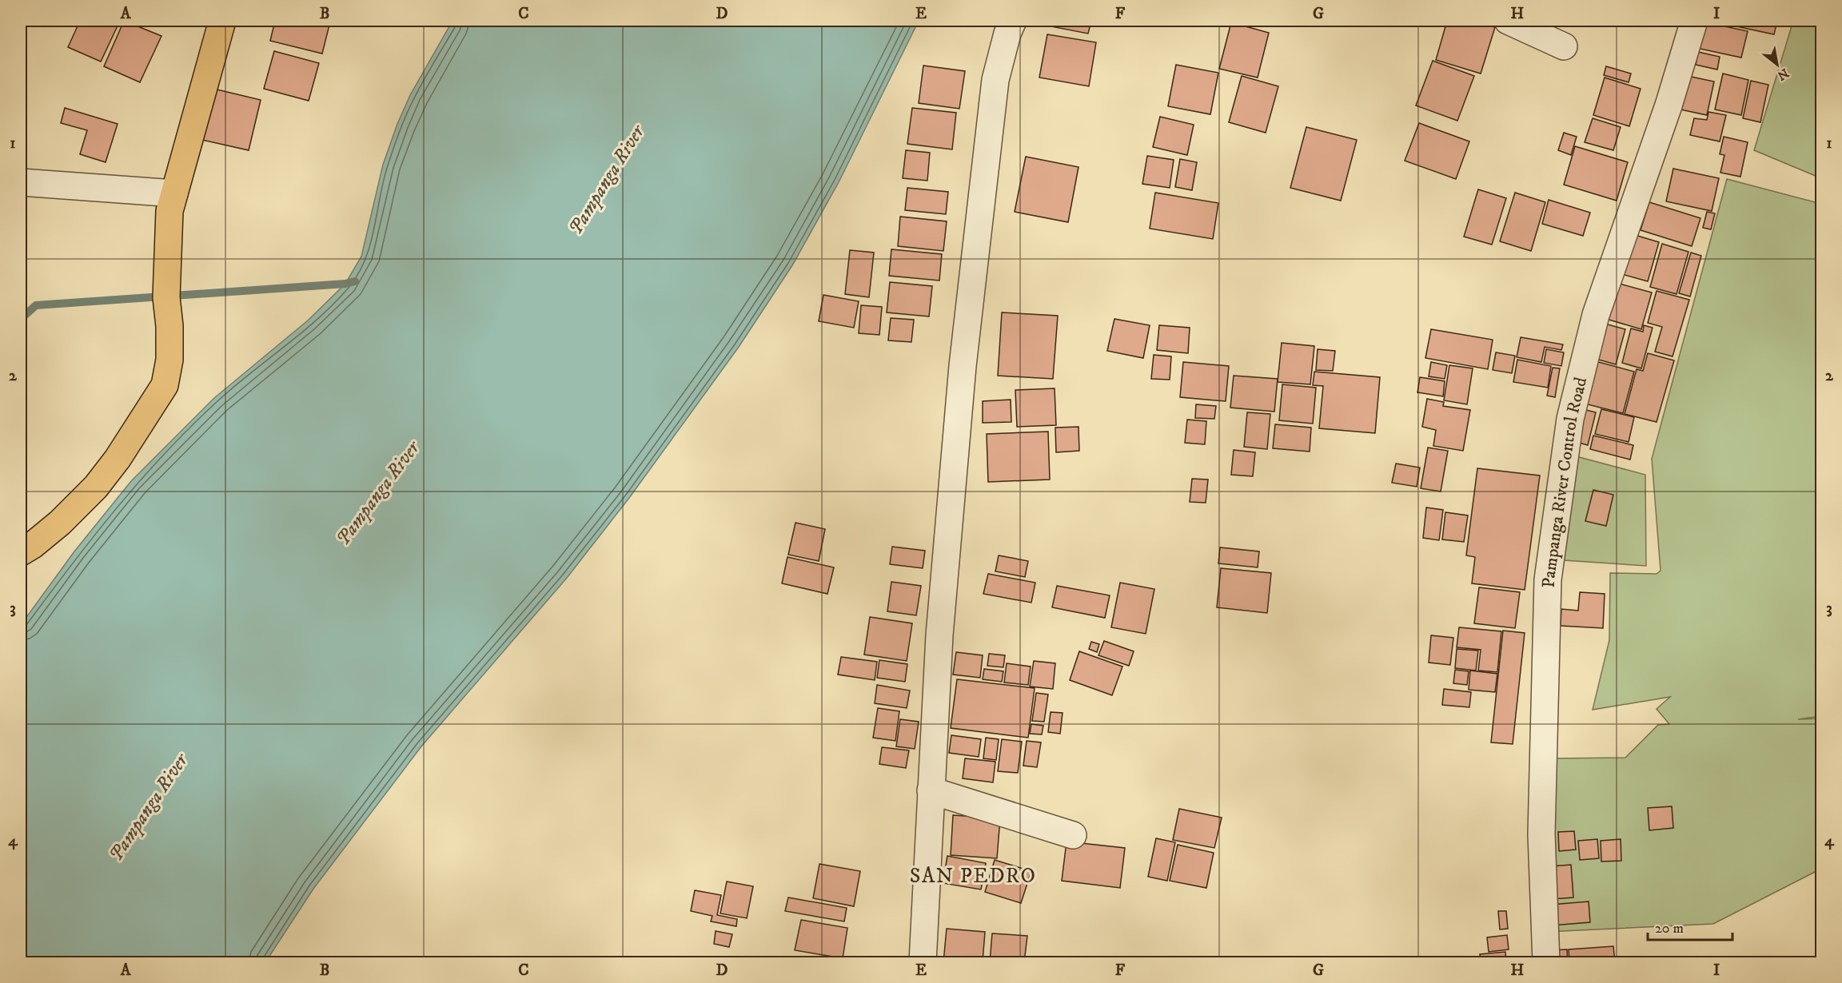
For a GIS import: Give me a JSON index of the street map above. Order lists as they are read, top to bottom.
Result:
{
  "streets": {
    "street": ["Pampanga River Control Road"]
  },
  "districts": ["SAN PEDRO"],
  "water": ["Pampanga River"],
  "scale_bar": "20 m",
  "north": "bottom right",
  "grid": {
    "columns": [
      "A",
      "B",
      "C",
      "D",
      "E",
      "F",
      "G",
      "H",
      "I"
    ],
    "rows": [
      "1",
      "2",
      "3",
      "4"
    ]
  }
}
